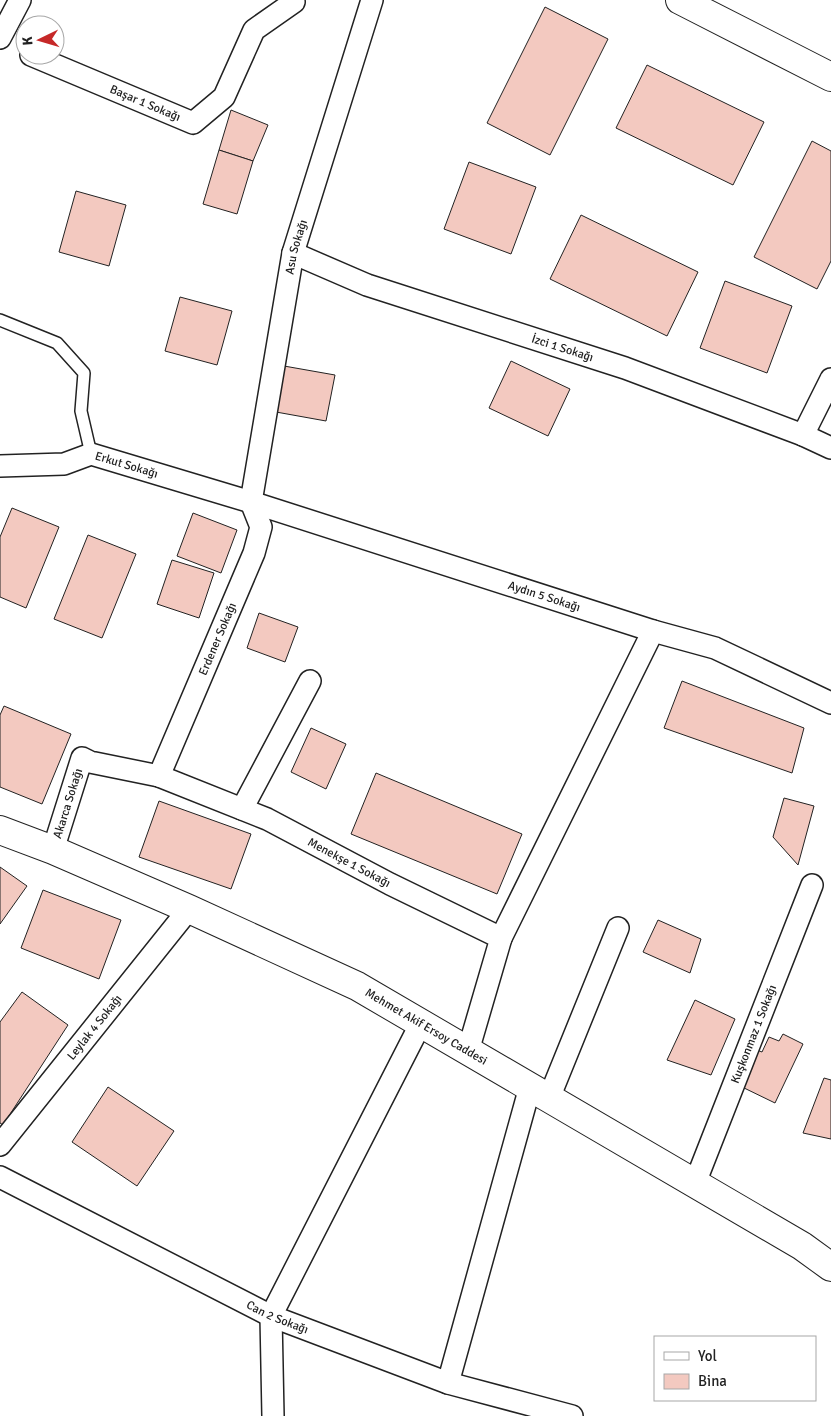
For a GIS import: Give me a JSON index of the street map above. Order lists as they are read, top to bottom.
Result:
{
  "streets": {
    "street": [
      "Başar 1 Sokağı",
      "Asu Sokağı",
      "İzci 1 Sokağı",
      "Erkut Sokağı",
      "Aydın 5 Sokağı",
      "Erdener Sokağı",
      "Akarca Sokağı",
      "Menekşe 1 Sokağı",
      "Leylak 4 Sokağı",
      "Mehmet Akif Ersoy Caddesi",
      "Kuşkonmaz 1 Sokağı",
      "Can 2 Sokağı"
    ]
  },
  "crossings": [
    ["Asu Sokağı", "İzci 1 Sokağı"],
    ["Asu Sokağı", "Erkut Sokağı"],
    ["Asu Sokağı", "Aydın 5 Sokağı"],
    ["Asu Sokağı", "Erdener Sokağı"],
    ["Erkut Sokağı", "Aydın 5 Sokağı"],
    ["Erkut Sokağı", "Erdener Sokağı"],
    ["Aydın 5 Sokağı", "Erdener Sokağı"],
    ["Erdener Sokağı", "Menekşe 1 Sokağı"],
    ["Akarca Sokağı", "Menekşe 1 Sokağı"],
    ["Akarca Sokağı", "Mehmet Akif Ersoy Caddesi"],
    ["Leylak 4 Sokağı", "Mehmet Akif Ersoy Caddesi"],
    ["Mehmet Akif Ersoy Caddesi", "Kuşkonmaz 1 Sokağı"]
  ],
  "legend": ["Yol", "Bina"],
  "north": "left"
}
